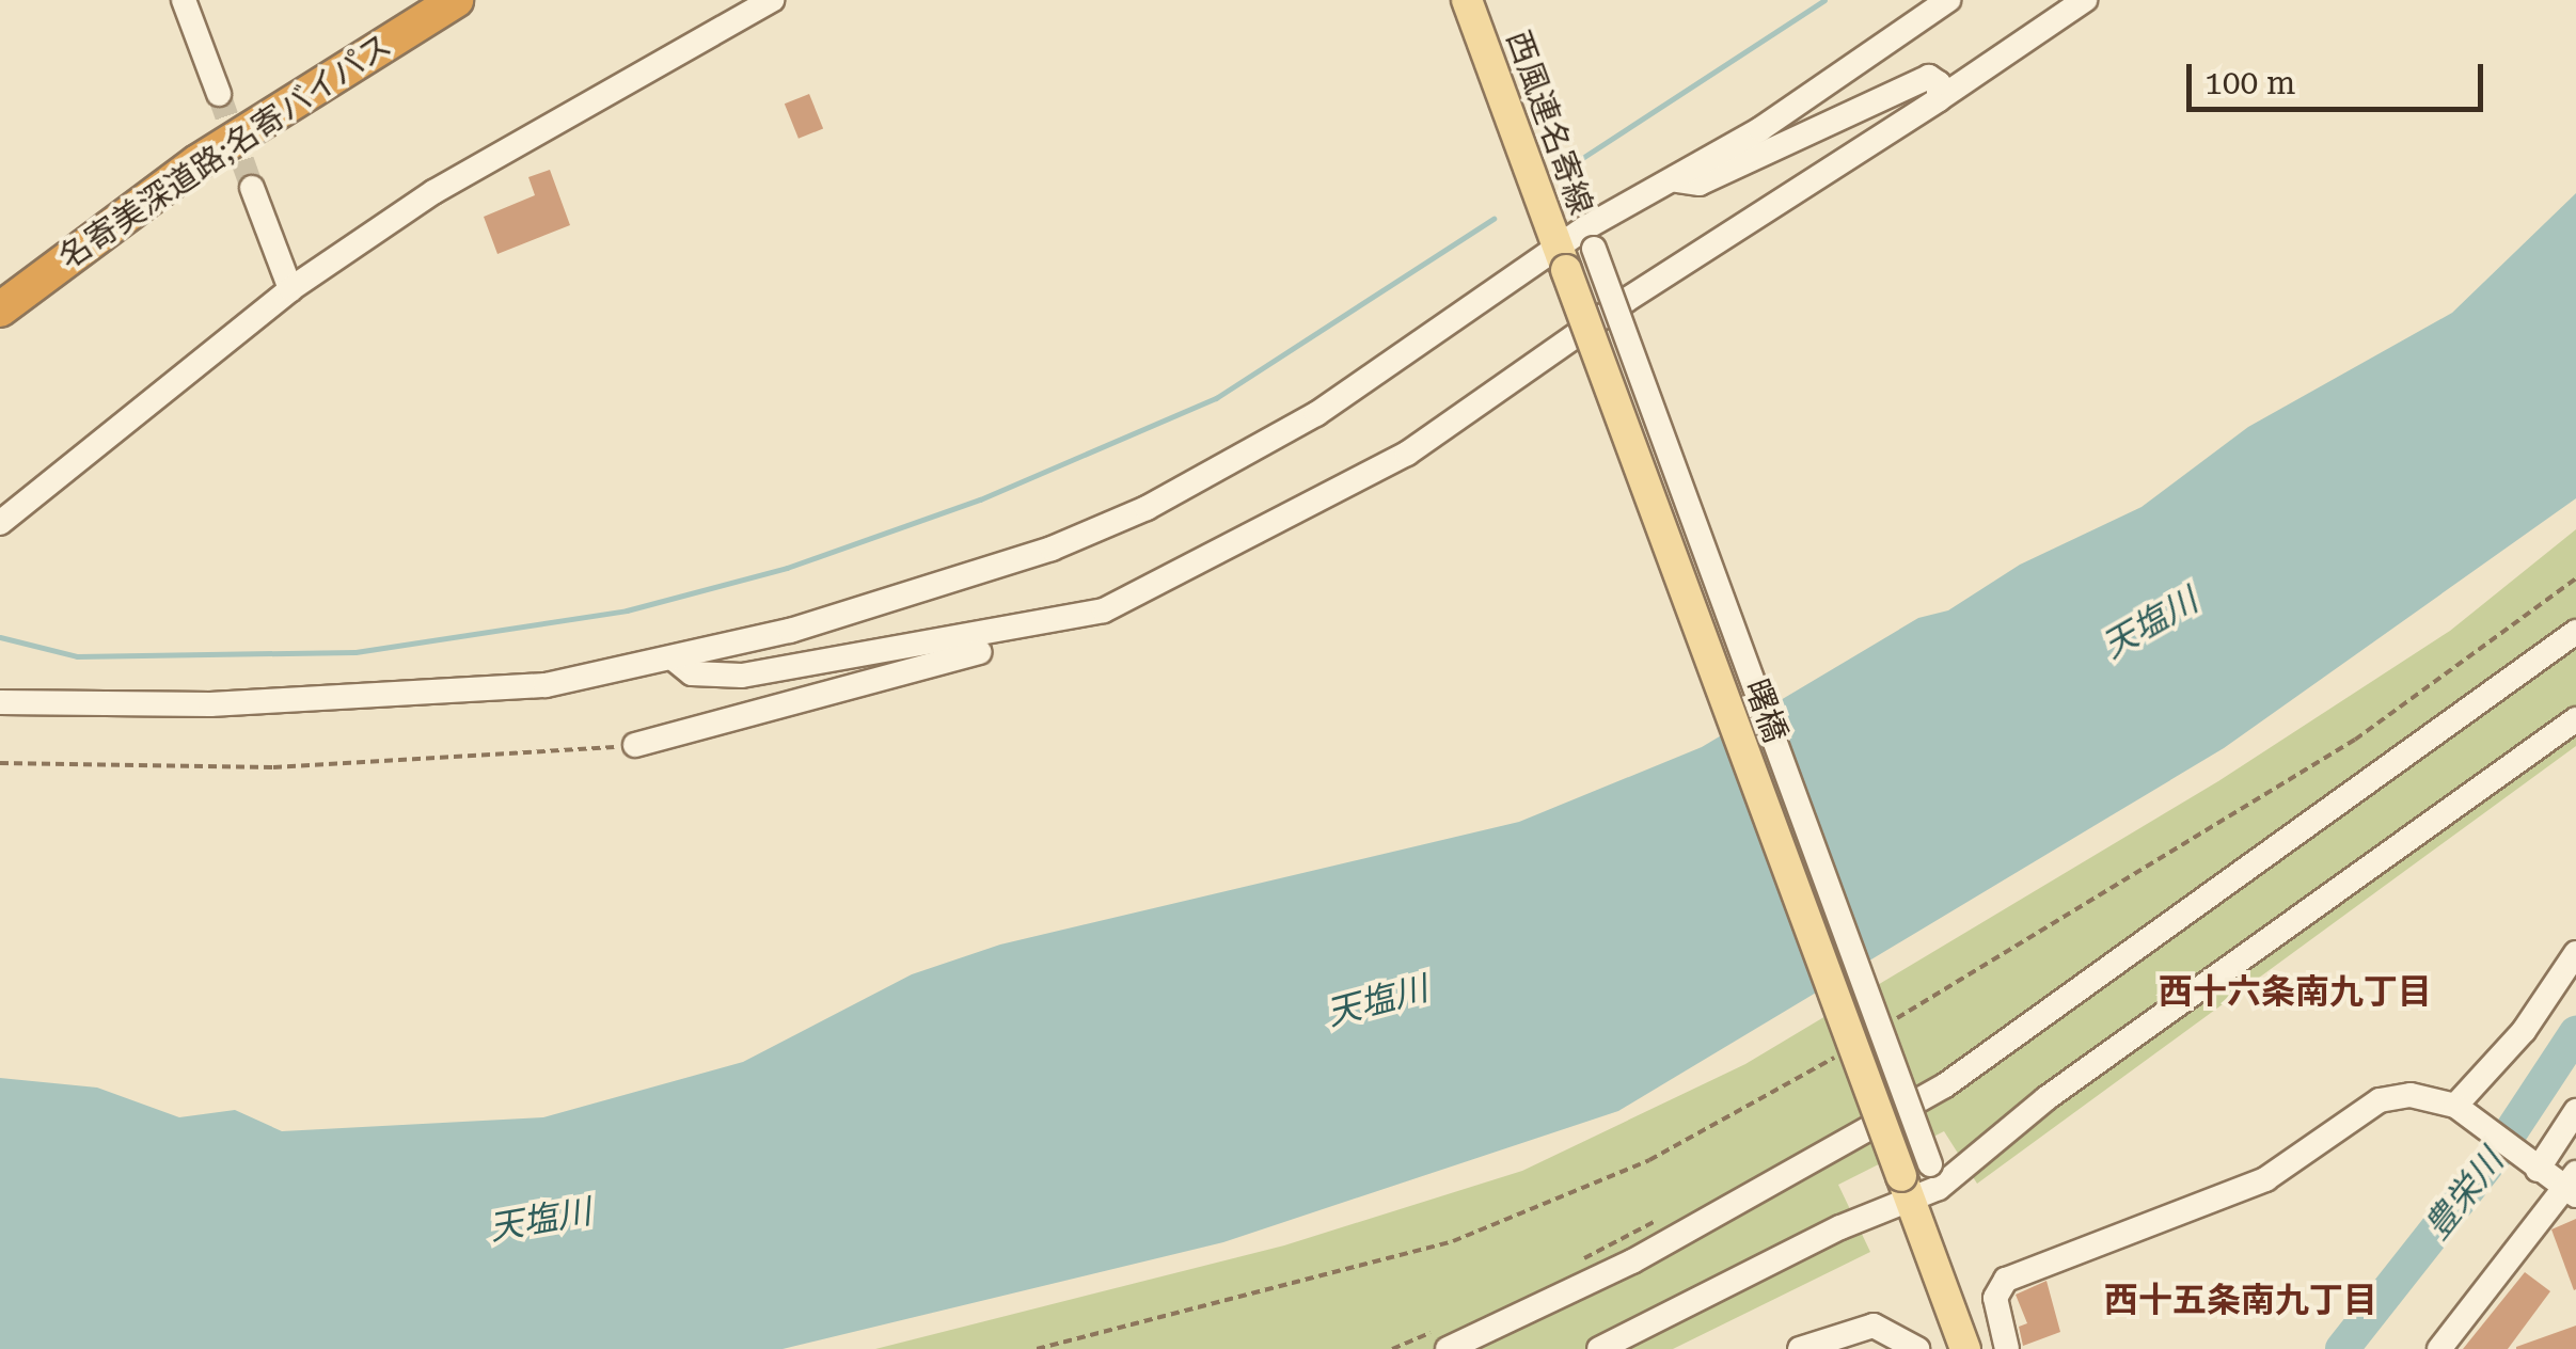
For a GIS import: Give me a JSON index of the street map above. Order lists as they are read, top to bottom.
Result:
{
  "streets": {
    "highway": ["名寄美深道路;名寄バイパス"],
    "main road": ["西風連名寄線", "曙橋"]
  },
  "crossings": [
    ["西風連名寄線", "曙橋"]
  ],
  "districts": ["西十六条南九丁目", "西十五条南九丁目"],
  "water": ["天塩川", "豊栄川"],
  "scale_bar": "100 m"
}
